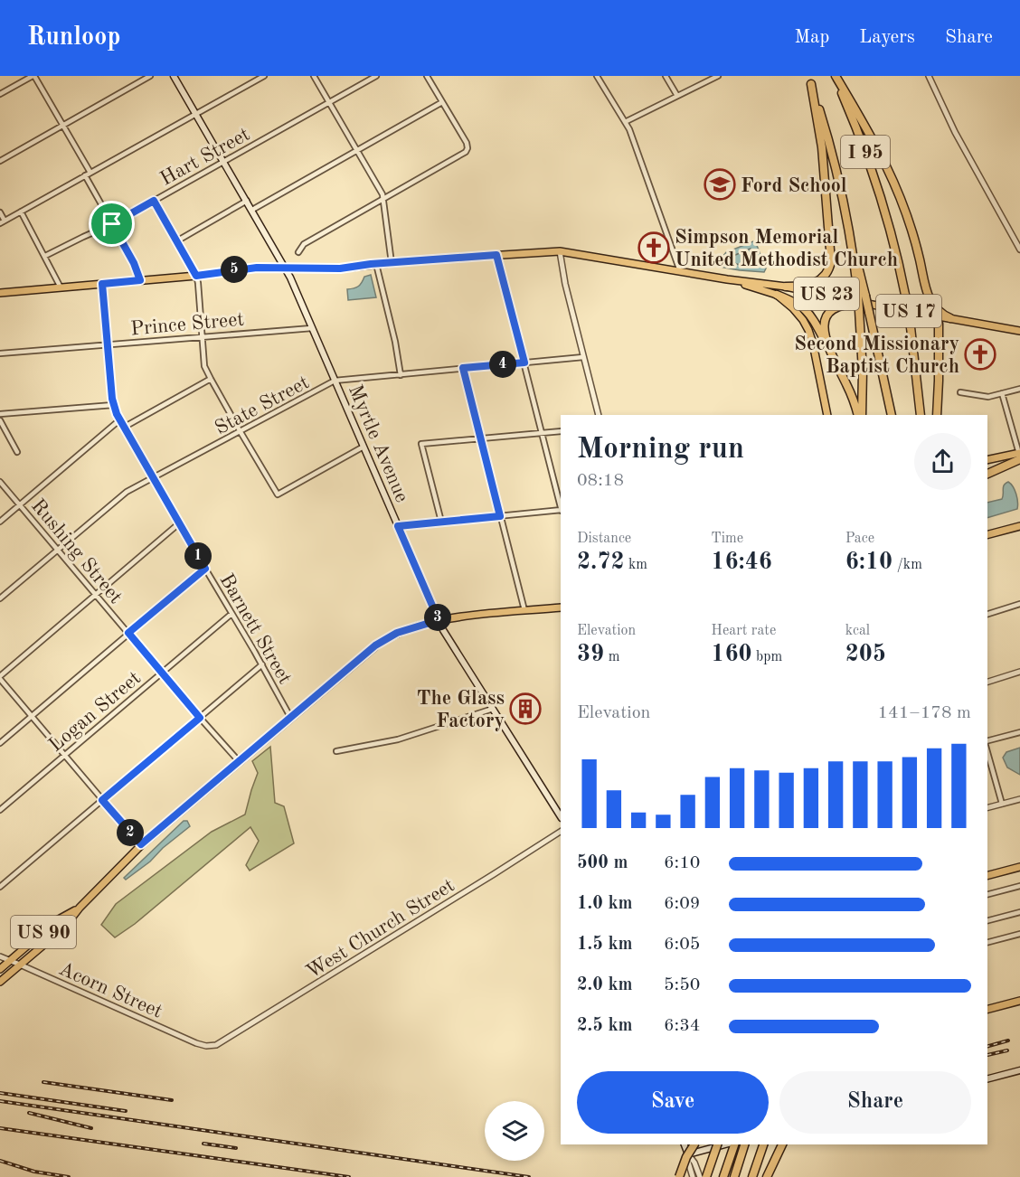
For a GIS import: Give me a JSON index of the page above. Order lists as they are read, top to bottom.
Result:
{
  "streets": {
    "highway": ["I 95", "US 17"],
    "main road": ["US 23", "Myrtle Avenue", "US 90"],
    "street": [
      "Hart Street",
      "Prince Street",
      "State Street",
      "Rushing Street",
      "Barnett Street",
      "Logan Street",
      "West Church Street",
      "Acorn Street"
    ]
  },
  "crossings": [
    ["I 95", "US 23"],
    ["I 95", "US 17"],
    ["Hart Street", "Myrtle Avenue"],
    ["US 23", "US 17"],
    ["US 23", "Myrtle Avenue"],
    ["US 23", "Barnett Street"],
    ["Prince Street", "Myrtle Avenue"],
    ["Prince Street", "Barnett Street"],
    ["State Street", "Myrtle Avenue"],
    ["State Street", "Rushing Street"],
    ["State Street", "Barnett Street"],
    ["Myrtle Avenue", "US 90"],
    ["Rushing Street", "Logan Street"],
    ["Rushing Street", "US 90"],
    ["Barnett Street", "Logan Street"],
    ["Barnett Street", "US 90"],
    ["West Church Street", "Acorn Street"],
    ["US 90", "Acorn Street"]
  ],
  "places": {
    "school or university": ["Ford School"],
    "church": ["Simpson Memorial United Methodist Church", "Second Missionary Baptist Church"],
    "building": ["The Glass Factory"]
  },
  "page": {
    "header": "Runloop",
    "nav": ["Map", "Layers", "Share"],
    "pins": [
      "5",
      "4",
      "1",
      "3",
      "2"
    ],
    "heading": ["Morning run", "08:18"],
    "stats": [
      ["Distance", "2.72 km"],
      ["Time", "16:46"],
      ["Pace", "6:10 /km"],
      ["Elevation", "39 m"],
      ["Heart rate", "160 bpm"],
      ["kcal", "205"]
    ],
    "chart": ["Elevation", "141–178 m"],
    "list": [
      {
        "name": "500 m",
        "note": "6:10"
      },
      {
        "name": "1.0 km",
        "note": "6:09"
      },
      {
        "name": "1.5 km",
        "note": "6:05"
      },
      {
        "name": "2.0 km",
        "note": "5:50"
      },
      {
        "name": "2.5 km",
        "note": "6:34"
      }
    ],
    "buttons": ["Save", "Share"]
  }
}
